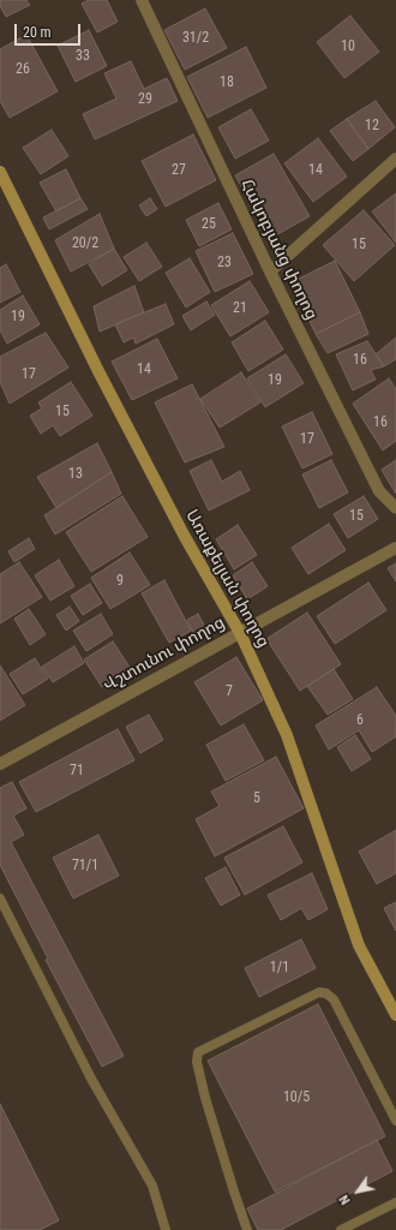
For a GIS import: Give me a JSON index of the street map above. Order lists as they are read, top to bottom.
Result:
{
  "streets": {
    "street": ["Հակոբյանց փողոց", "Առաքելյան փողոց", "Վշտունու փողոց"]
  },
  "crossings": [
    ["Առաքելյան փողոց", "Վշտունու փողոց"]
  ],
  "house_numbers": [
    "31/2",
    "10",
    "33",
    "26",
    "18",
    "29",
    "12",
    "27",
    "14",
    "25",
    "20/2",
    "15",
    "23",
    "21",
    "19",
    "16",
    "14",
    "17",
    "19",
    "15",
    "16",
    "17",
    "13",
    "15",
    "9",
    "7",
    "6",
    "71",
    "5",
    "71/1",
    "1/1",
    "10/5"
  ],
  "scale_bar": "20 m",
  "north": "bottom left"
}
